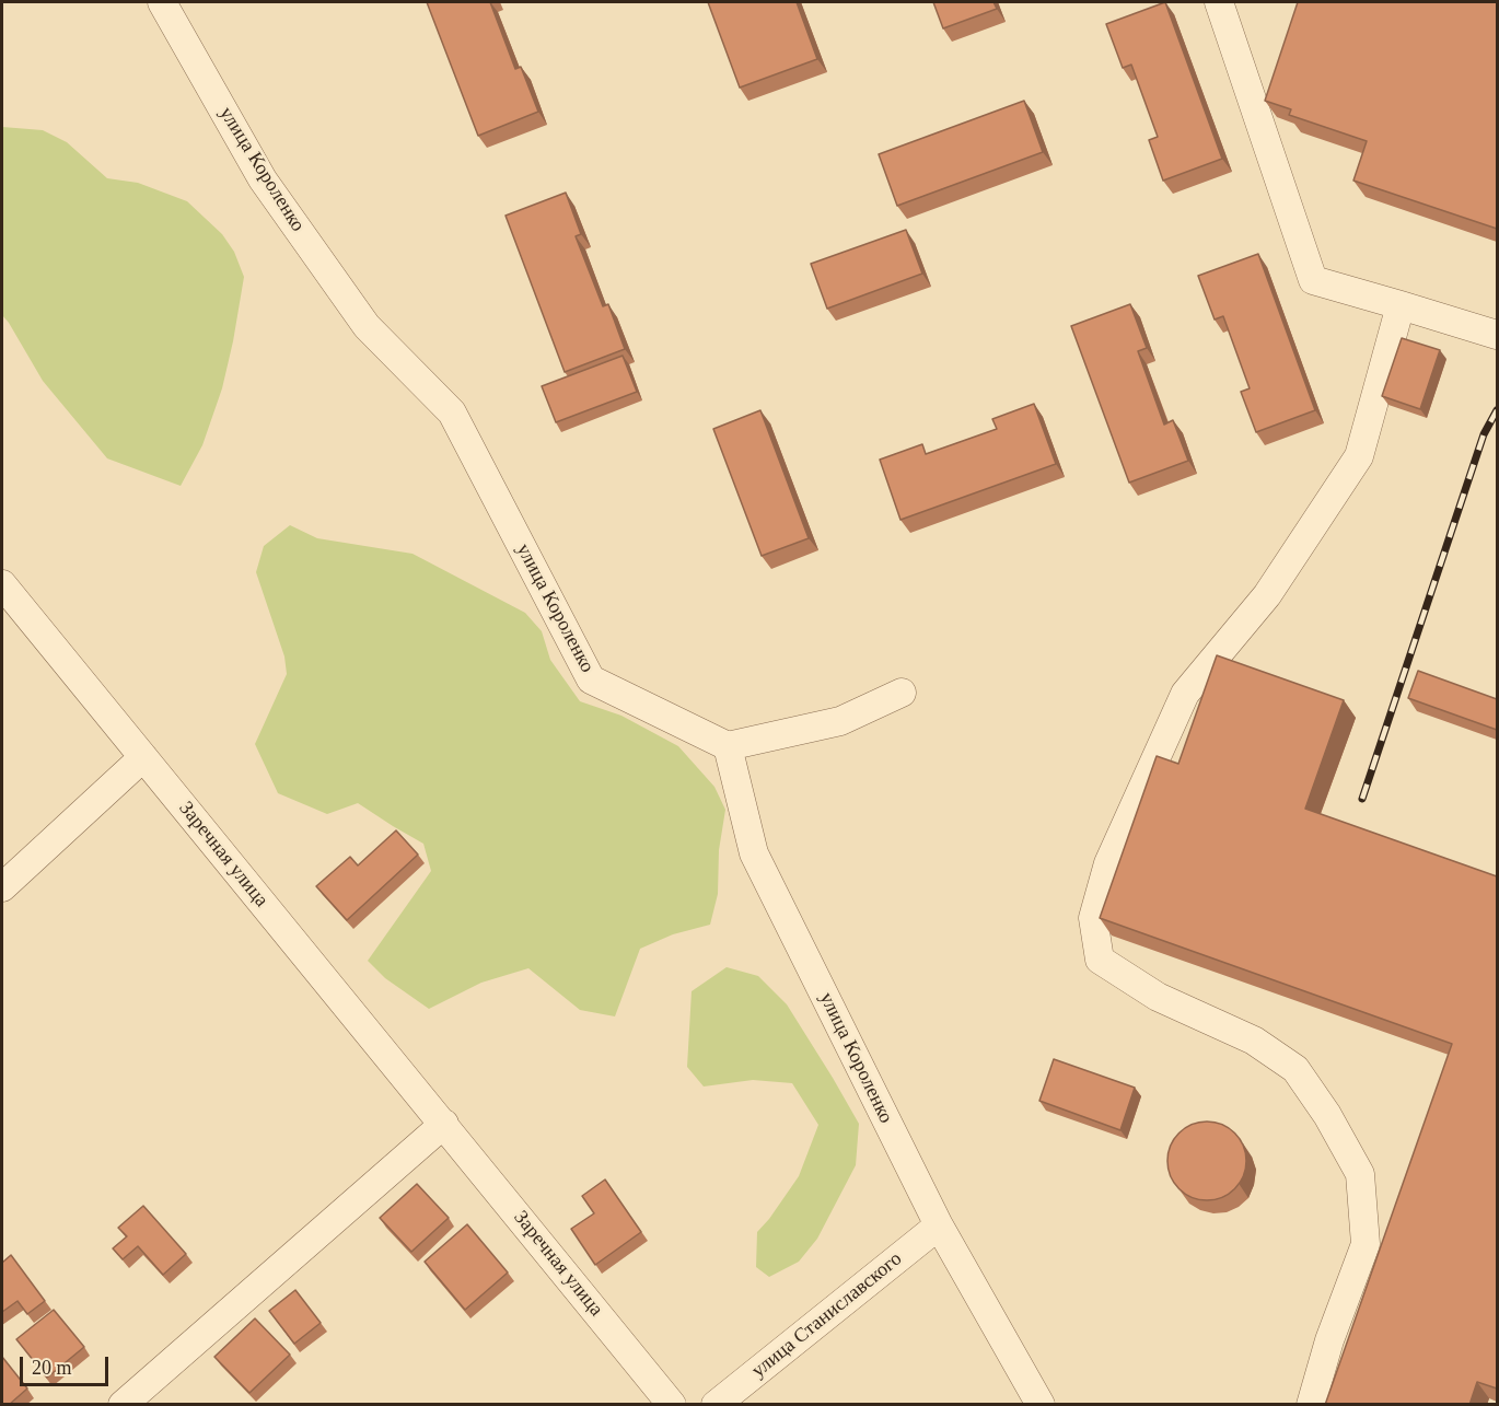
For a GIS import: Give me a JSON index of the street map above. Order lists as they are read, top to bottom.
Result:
{
  "streets": {
    "street": ["улица Короленко", "Заречная улица", "улица Станиславского"]
  },
  "crossings": [
    ["улица Короленко", "улица Станиславского"]
  ],
  "scale_bar": "20 m"
}
